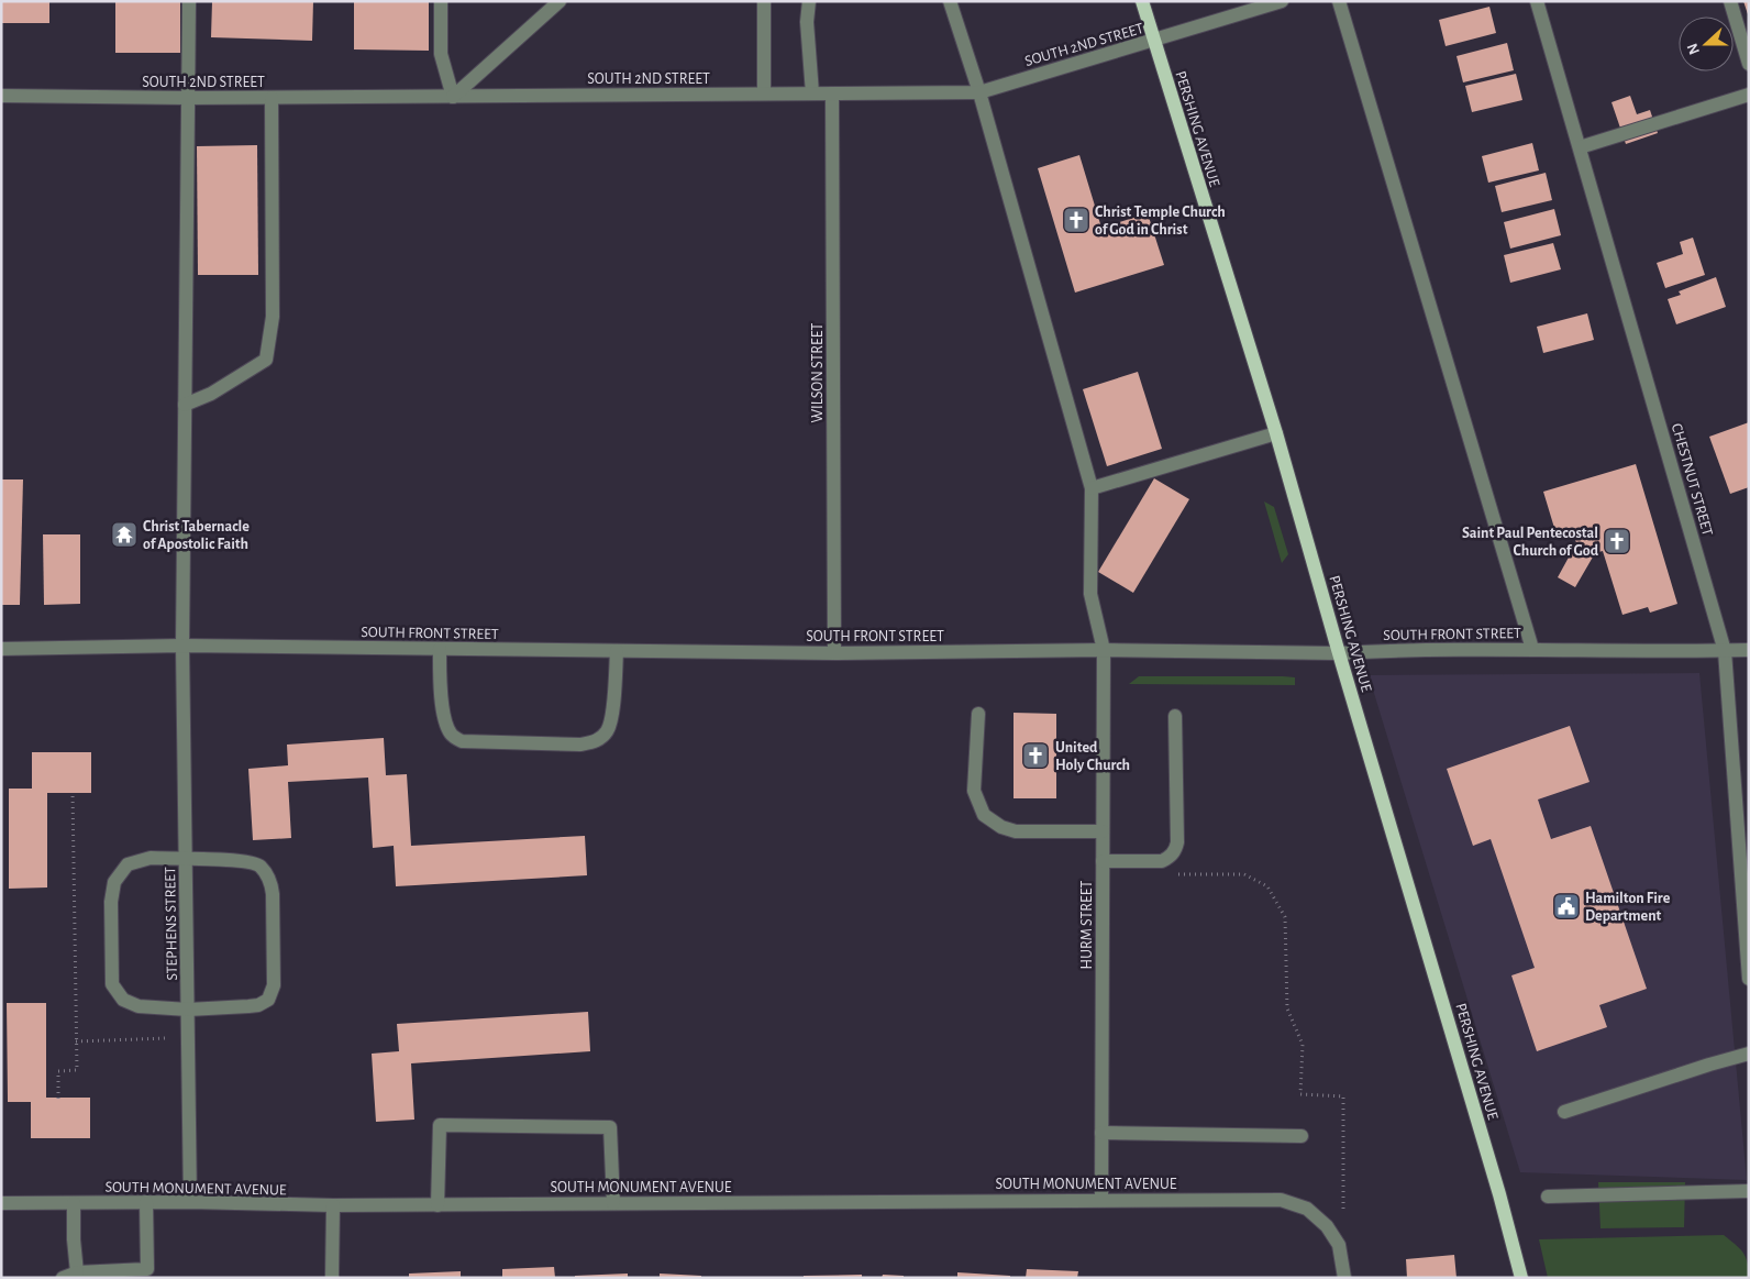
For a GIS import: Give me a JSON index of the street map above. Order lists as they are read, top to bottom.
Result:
{
  "streets": {
    "main road": ["PERSHING AVENUE"],
    "street": [
      "SOUTH 2ND STREET",
      "WILSON STREET",
      "CHESTNUT STREET",
      "SOUTH FRONT STREET",
      "STEPHENS STREET",
      "HURM STREET",
      "SOUTH MONUMENT AVENUE"
    ]
  },
  "crossings": [
    ["SOUTH 2ND STREET", "PERSHING AVENUE"],
    ["SOUTH 2ND STREET", "WILSON STREET"],
    ["SOUTH 2ND STREET", "STEPHENS STREET"],
    ["SOUTH 2ND STREET", "HURM STREET"],
    ["PERSHING AVENUE", "SOUTH FRONT STREET"],
    ["WILSON STREET", "SOUTH FRONT STREET"],
    ["CHESTNUT STREET", "SOUTH FRONT STREET"],
    ["SOUTH FRONT STREET", "STEPHENS STREET"],
    ["SOUTH FRONT STREET", "HURM STREET"],
    ["STEPHENS STREET", "SOUTH MONUMENT AVENUE"],
    ["HURM STREET", "SOUTH MONUMENT AVENUE"]
  ],
  "places": {
    "church": ["Christ Temple Church of God in Christ", "Saint Paul Pentecostal Church of God", "United Holy Church"],
    "temple": ["Christ Tabernacle of Apostolic Faith"],
    "public building": ["Hamilton Fire Department"]
  },
  "north": "left"
}
